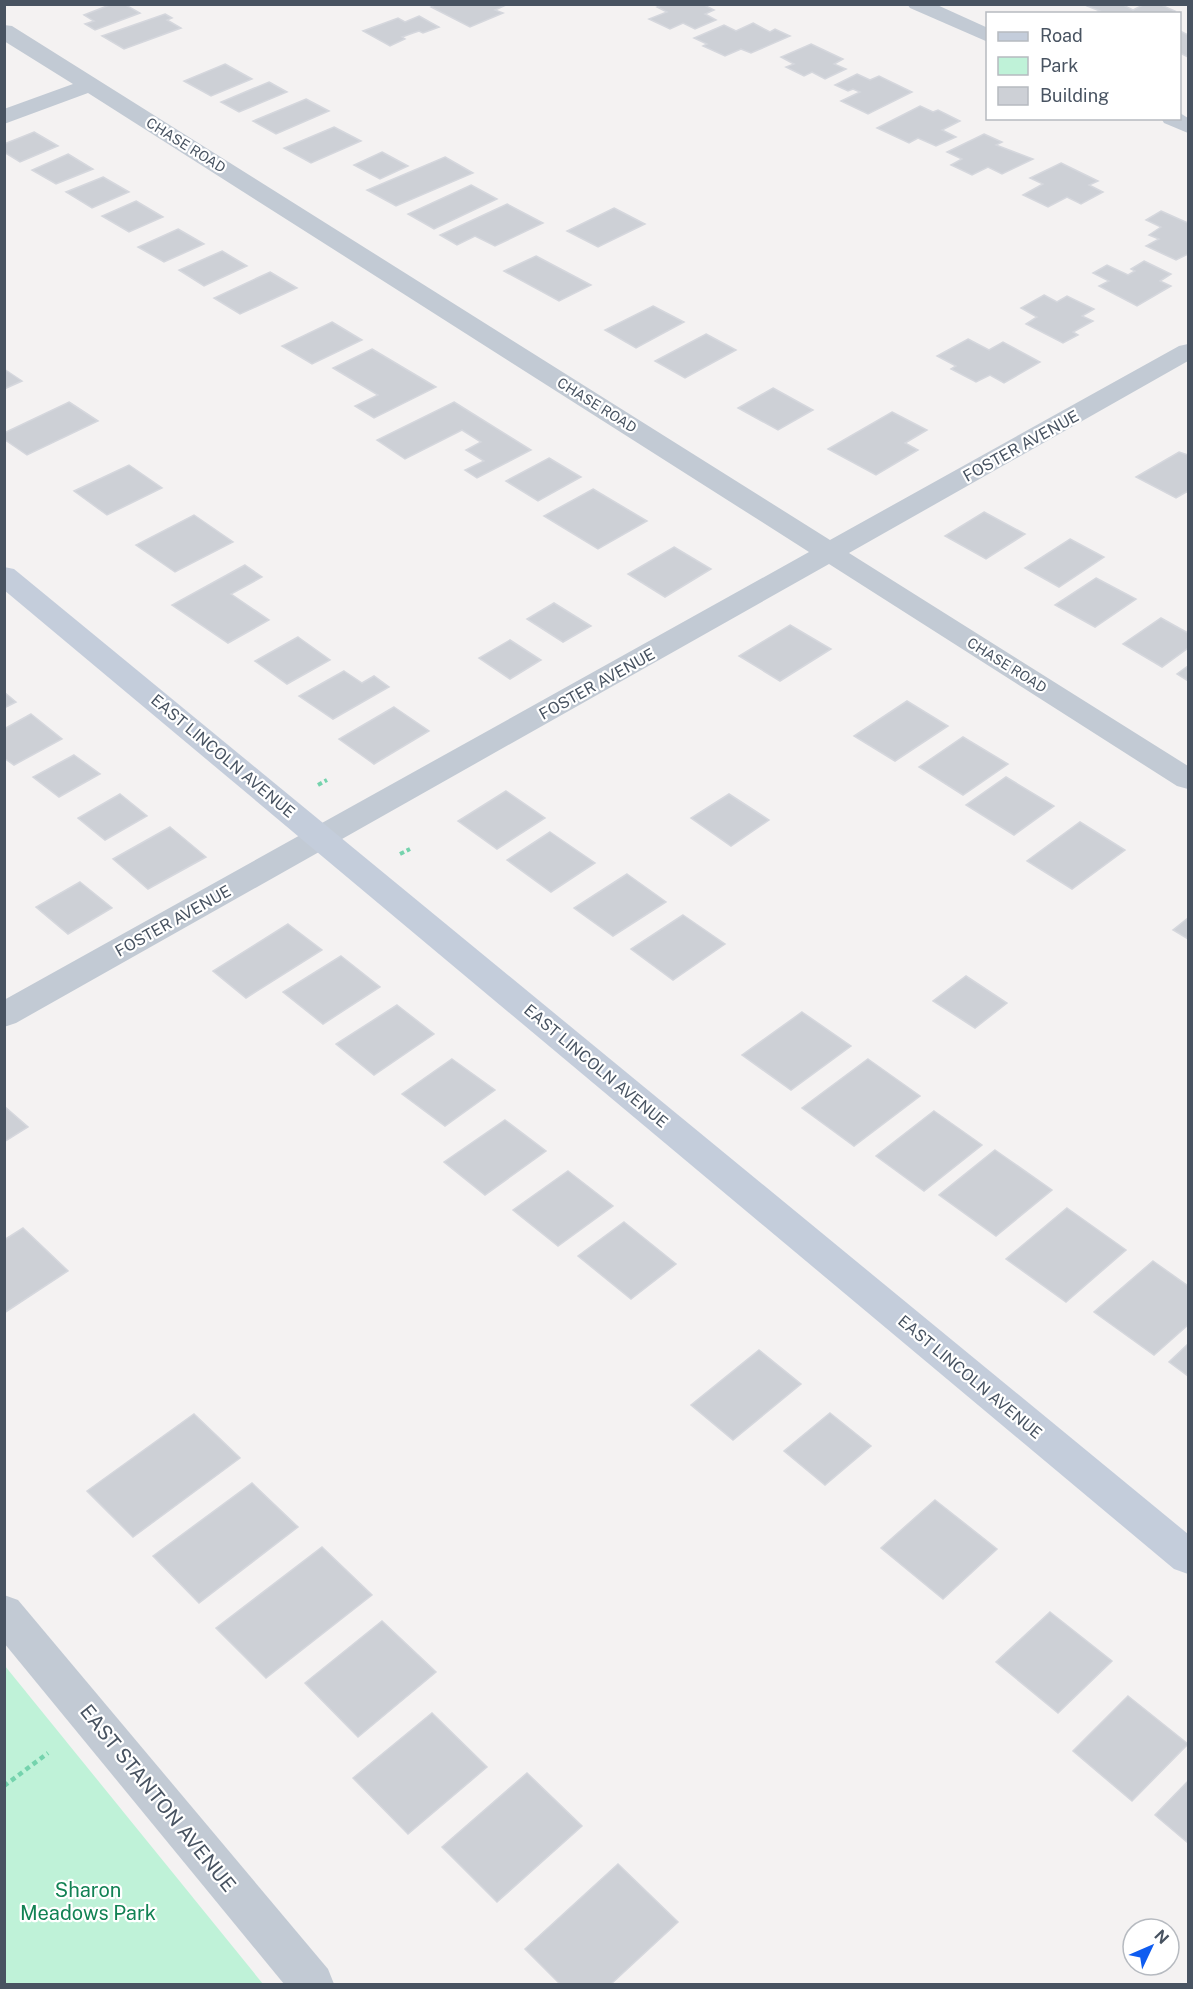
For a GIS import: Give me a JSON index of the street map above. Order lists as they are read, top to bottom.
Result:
{
  "streets": {
    "main road": ["EAST LINCOLN AVENUE"],
    "street": ["CHASE ROAD", "FOSTER AVENUE", "EAST STANTON AVENUE"]
  },
  "crossings": [
    ["CHASE ROAD", "FOSTER AVENUE"],
    ["FOSTER AVENUE", "EAST LINCOLN AVENUE"]
  ],
  "parks": ["Sharon Meadows Park"],
  "legend": ["Road", "Park", "Building"],
  "north": "top right"
}
